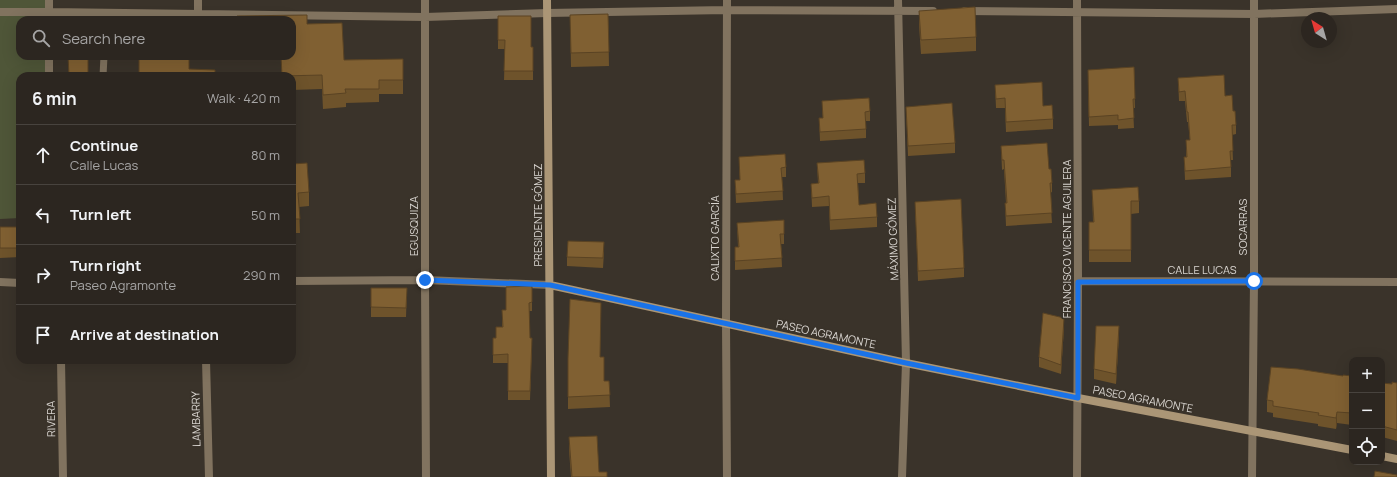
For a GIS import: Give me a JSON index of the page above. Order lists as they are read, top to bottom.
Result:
{
  "streets": {
    "street": [
      "PRESIDENTE GÓMEZ",
      "EGUSQUIZA",
      "SOCARRAS",
      "CALIXTO GARCÍA",
      "MÁXIMO GÓMEZ",
      "FRANCISCO VICENTE AGUILERA",
      "CALLE LUCAS",
      "PASEO AGRAMONTE",
      "RIVERA",
      "LAMBARRY"
    ]
  },
  "crossings": [
    ["PRESIDENTE GÓMEZ", "PASEO AGRAMONTE"],
    ["EGUSQUIZA", "PASEO AGRAMONTE"],
    ["SOCARRAS", "CALLE LUCAS"],
    ["SOCARRAS", "PASEO AGRAMONTE"],
    ["CALIXTO GARCÍA", "PASEO AGRAMONTE"],
    ["MÁXIMO GÓMEZ", "PASEO AGRAMONTE"],
    ["FRANCISCO VICENTE AGUILERA", "CALLE LUCAS"],
    ["FRANCISCO VICENTE AGUILERA", "PASEO AGRAMONTE"]
  ],
  "north": "top left",
  "page": {
    "search": "Search here",
    "heading": ["6 min", "Walk · 420 m"],
    "list": [
      ["Continue", "Calle Lucas", "80 m"],
      ["Turn left", "50 m"],
      ["Turn right", "Paseo Agramonte", "290 m"],
      "Arrive at destination"
    ],
    "map_buttons": ["+", "−"]
  }
}
